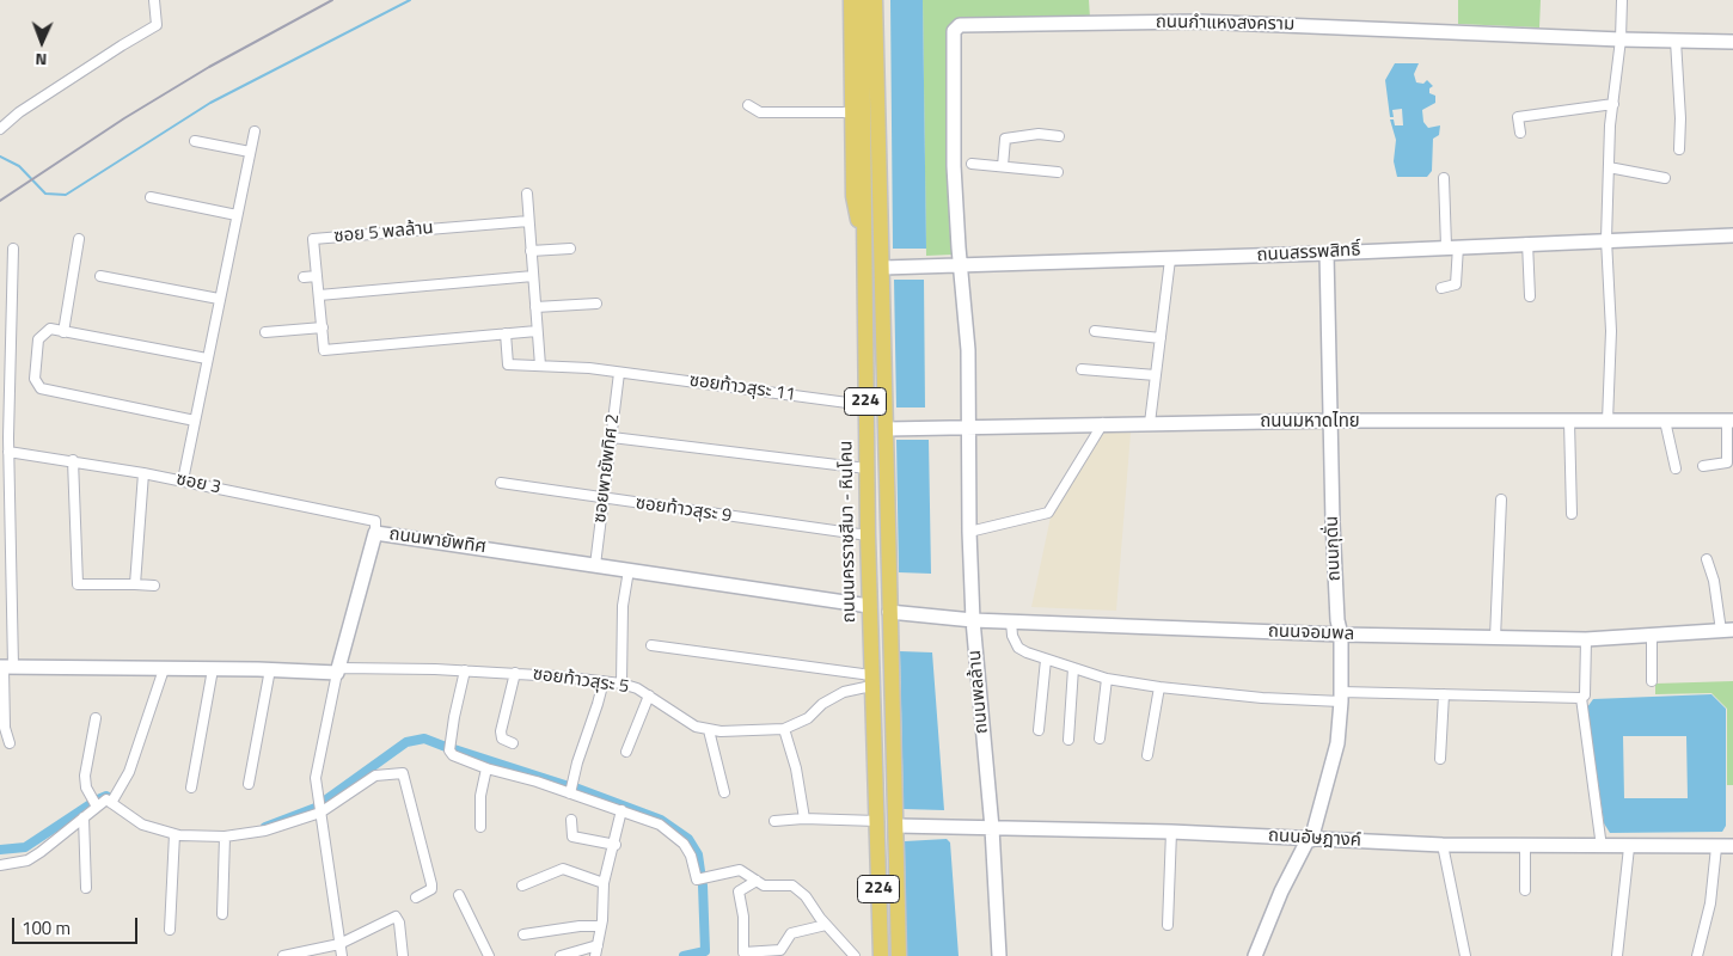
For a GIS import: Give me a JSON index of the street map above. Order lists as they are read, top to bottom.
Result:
{
  "streets": {
    "main road": ["224", "ถนนนครราชสีมา - หินโคน"],
    "street": [
      "ถนนกำแหงสงคราม",
      "ซอย 5 พลล้าน",
      "ถนนสรรพสิทธิ์",
      "ซอยท้าวสุระ 11",
      "ถนนมหาดไทย",
      "ซอยพายัพทิศ 2",
      "ซอย 3",
      "ซอยท้าวสุระ 9",
      "ถนนพายัพทิศ",
      "ถนนกุดั่น",
      "ถนนจอมพล",
      "ซอยท้าวสุระ 5",
      "ถนนพลล้าน",
      "ถนนอัษฎางค์"
    ]
  },
  "crossings": [
    ["ถนนกำแหงสงคราม", "ถนนสรรพสิทธิ์"],
    ["ซอย 5 พลล้าน", "ซอยท้าวสุระ 11"],
    ["ถนนสรรพสิทธิ์", "ถนนกุดั่น"],
    ["ซอยท้าวสุระ 11", "ซอยพายัพทิศ 2"],
    ["ซอยท้าวสุระ 11", "ถนนนครราชสีมา - หินโคน"],
    ["ถนนมหาดไทย", "ถนนกุดั่น"],
    ["ถนนมหาดไทย", "ถนนพลล้าน"],
    ["ซอยพายัพทิศ 2", "ซอยท้าวสุระ 9"],
    ["ซอยพายัพทิศ 2", "ถนนพายัพทิศ"],
    ["ซอย 3", "ถนนพายัพทิศ"],
    ["ซอยท้าวสุระ 9", "ถนนนครราชสีมา - หินโคน"],
    ["ถนนนครราชสีมา - หินโคน", "ถนนพายัพทิศ"],
    ["ถนนนครราชสีมา - หินโคน", "ซอยท้าวสุระ 5"],
    ["ถนนพายัพทิศ", "ซอยท้าวสุระ 5"],
    ["ถนนกุดั่น", "ถนนจอมพล"],
    ["ถนนกุดั่น", "ถนนอัษฎางค์"],
    ["ถนนจอมพล", "ถนนพลล้าน"],
    ["ถนนพลล้าน", "ถนนอัษฎางค์"]
  ],
  "scale_bar": "100 m",
  "north": "bottom"
}
